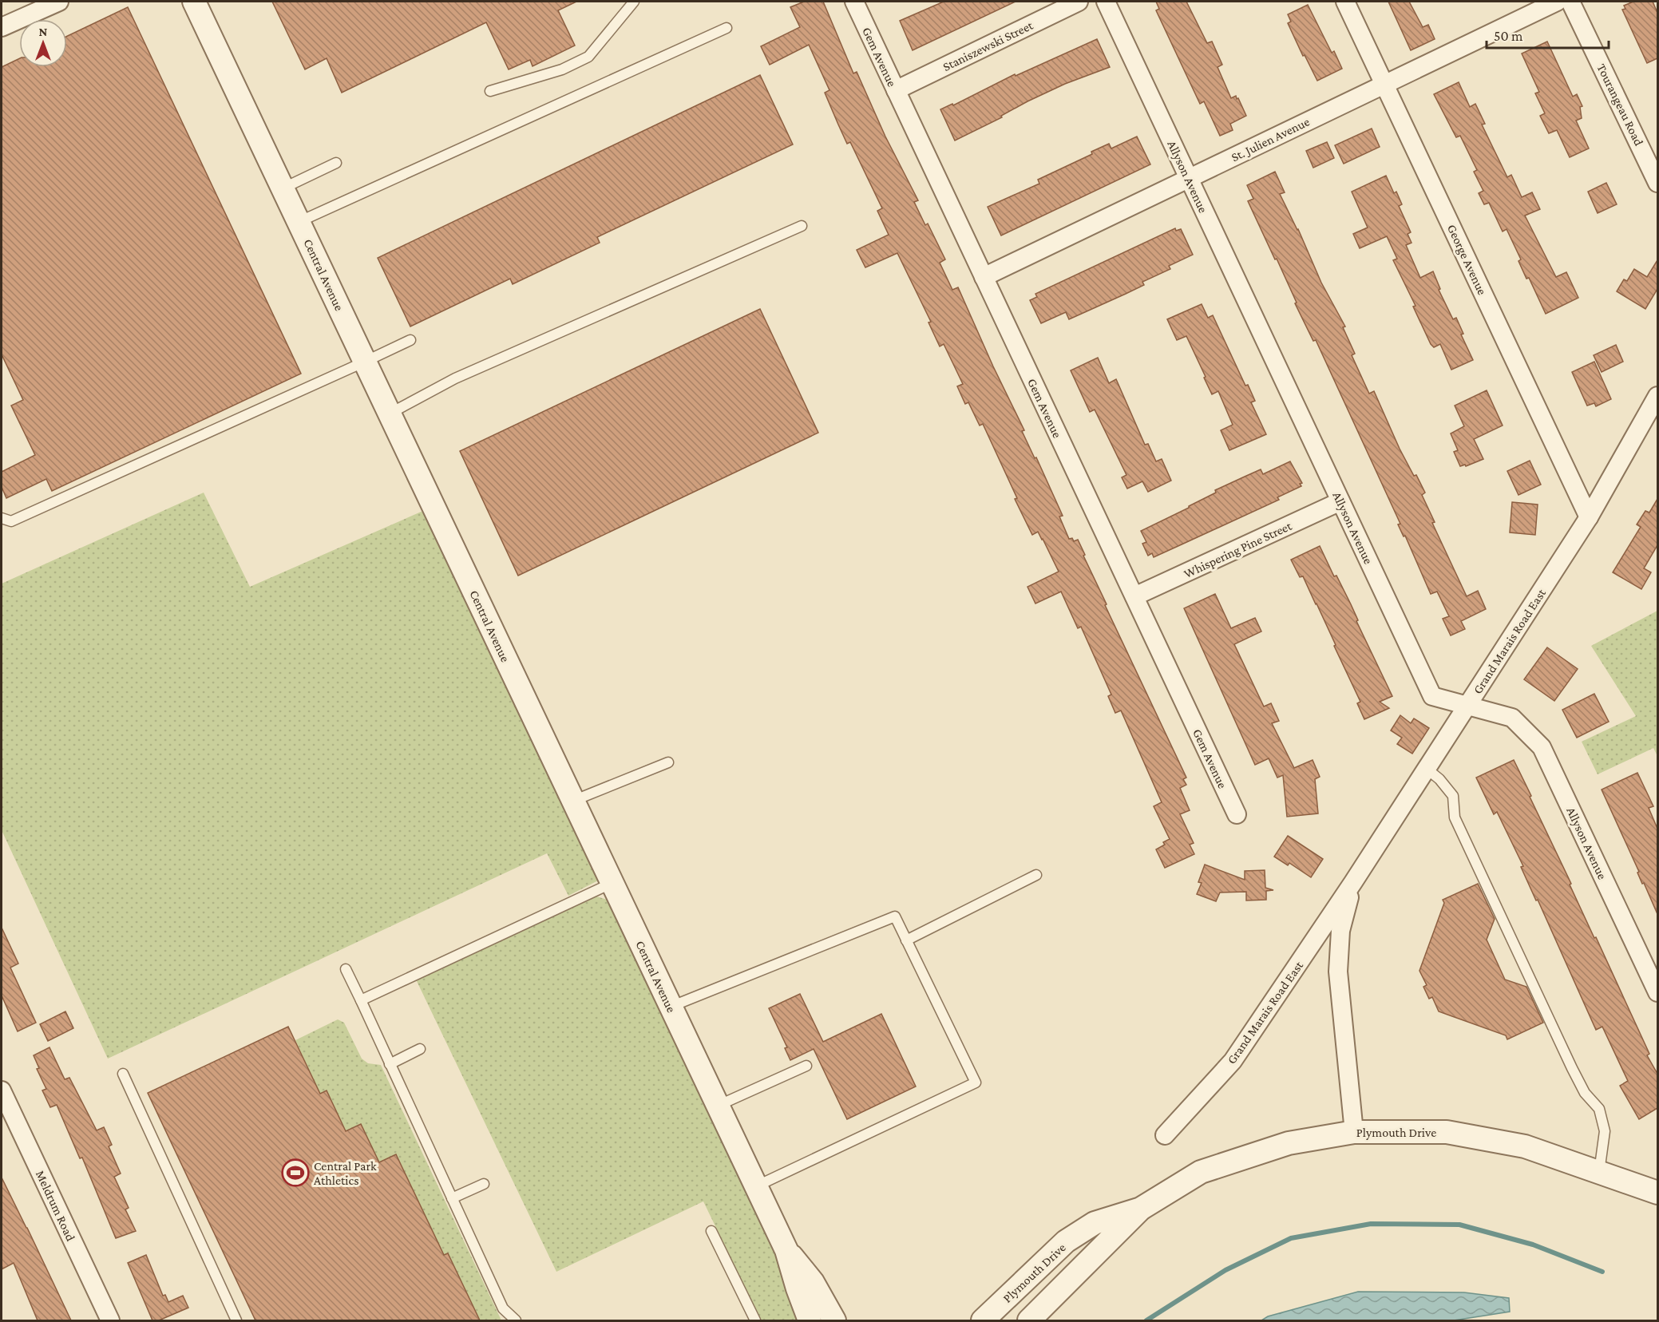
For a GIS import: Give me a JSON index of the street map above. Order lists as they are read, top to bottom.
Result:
{
  "streets": {
    "street": [
      "Staniszewski Street",
      "Gem Avenue",
      "Tourangeau Road",
      "St. Julien Avenue",
      "Allyson Avenue",
      "George Avenue",
      "Central Avenue",
      "Whispering Pine Street",
      "Grand Marais Road East",
      "Plymouth Drive",
      "Meldrum Road"
    ]
  },
  "crossings": [
    ["Staniszewski Street", "Gem Avenue"],
    ["Gem Avenue", "St. Julien Avenue"],
    ["Gem Avenue", "Whispering Pine Street"],
    ["St. Julien Avenue", "Allyson Avenue"],
    ["St. Julien Avenue", "George Avenue"],
    ["Allyson Avenue", "Whispering Pine Street"],
    ["Allyson Avenue", "Grand Marais Road East"],
    ["George Avenue", "Grand Marais Road East"],
    ["Grand Marais Road East", "Plymouth Drive"]
  ],
  "places": {
    "sports": ["Central Park Athletics"]
  },
  "scale_bar": "50 m",
  "north": "top"
}
